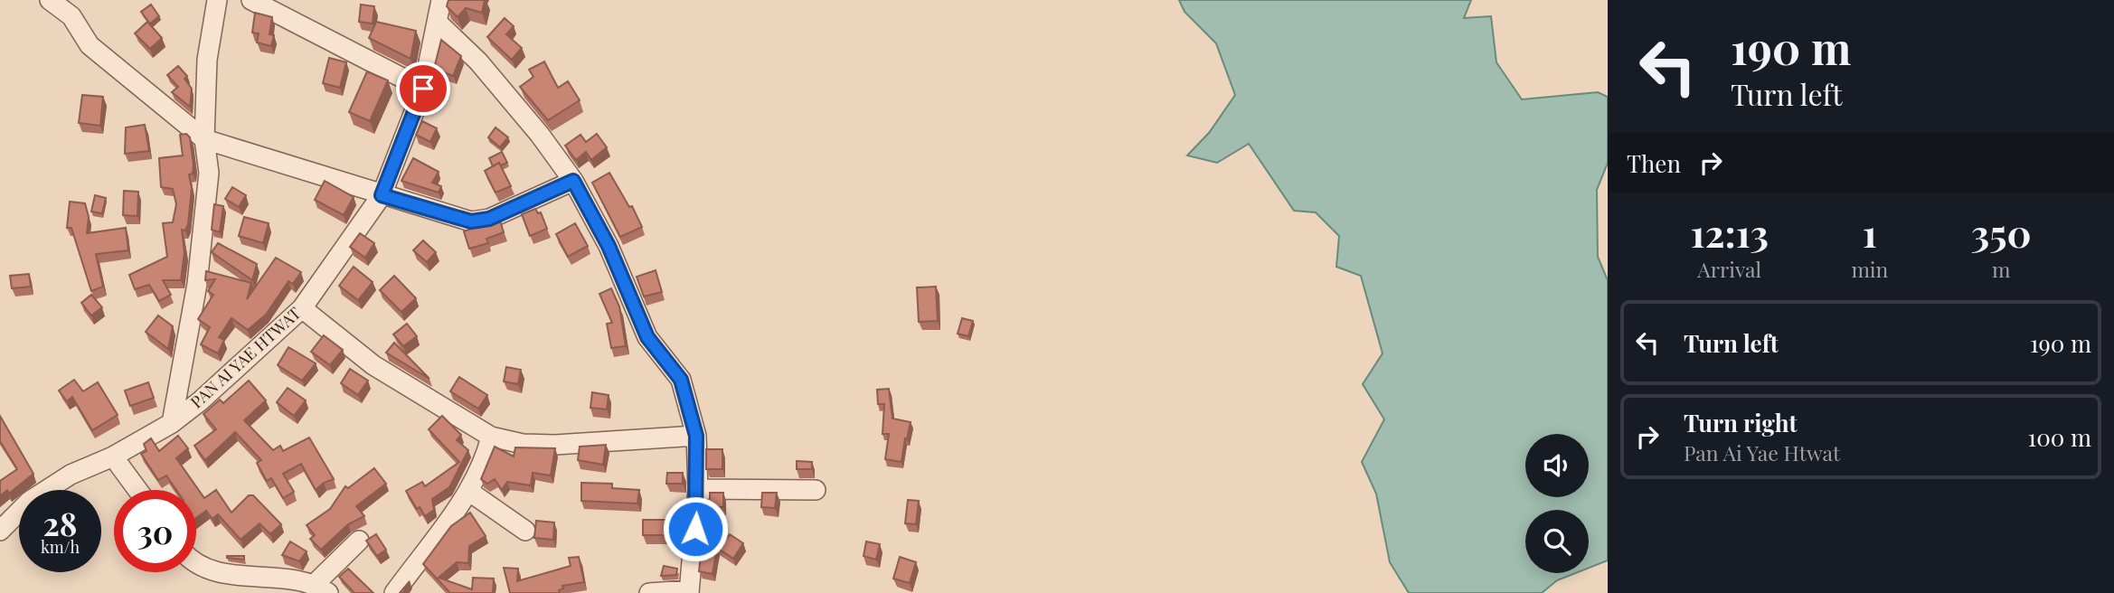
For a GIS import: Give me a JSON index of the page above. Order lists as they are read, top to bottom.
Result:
{
  "streets": {
    "street": ["PAN AI YAE HTWAT"]
  },
  "page": {
    "turn": ["190 m", "Turn left"],
    "then": "Then",
    "eta": [
      "12:13",
      "Arrival",
      "1",
      "min",
      "350",
      "m"
    ],
    "list": [
      {
        "name": "Turn left",
        "value": "190 m"
      },
      {
        "name": "Turn right",
        "note": "Pan Ai Yae Htwat",
        "value": "100 m"
      }
    ],
    "speed": "28 km/h",
    "limit": "30"
  }
}
